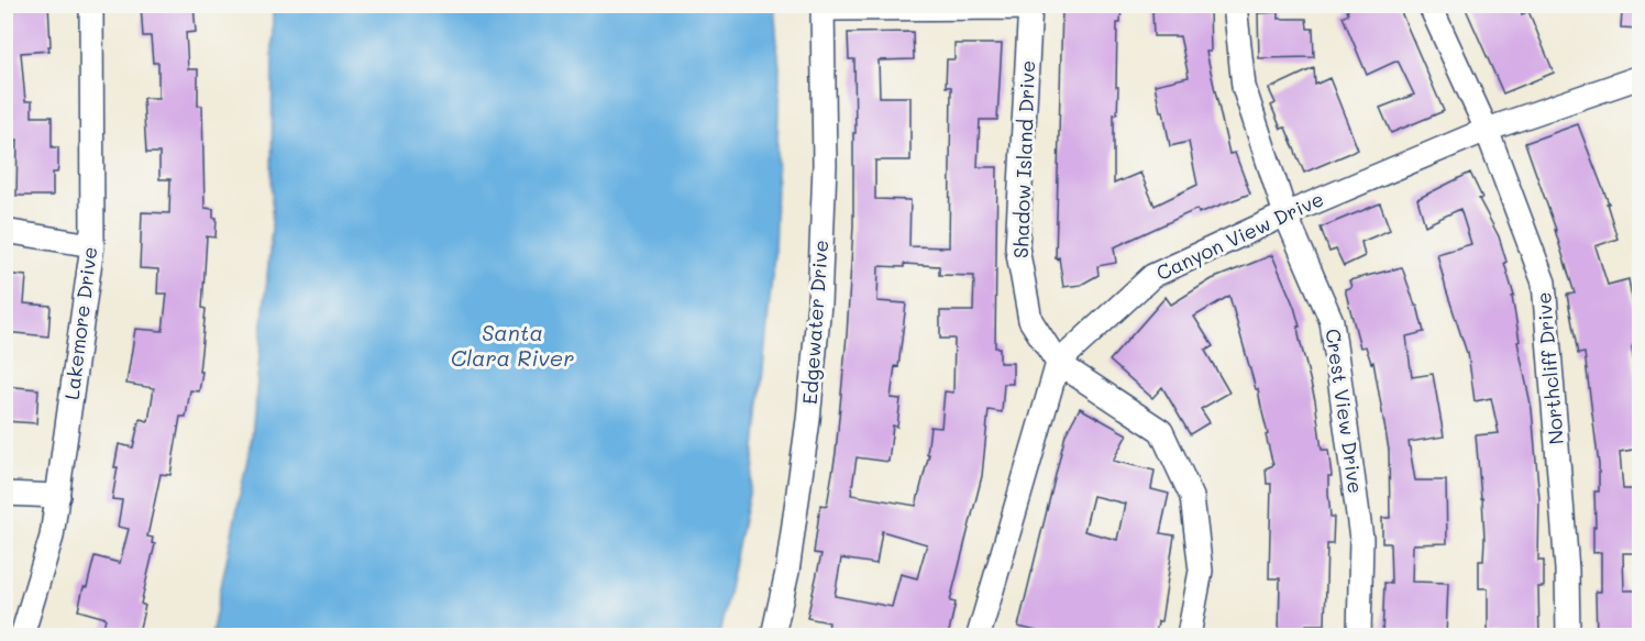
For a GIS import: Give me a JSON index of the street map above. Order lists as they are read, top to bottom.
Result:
{
  "streets": {
    "street": [
      "Shadow Island Drive",
      "Canyon View Drive",
      "Edgewater Drive",
      "Lakemore Drive",
      "Northcliff Drive",
      "Crest View Drive"
    ]
  },
  "crossings": [
    ["Shadow Island Drive", "Canyon View Drive"],
    ["Canyon View Drive", "Northcliff Drive"],
    ["Canyon View Drive", "Crest View Drive"]
  ],
  "water": ["Santa Clara River"]
}
